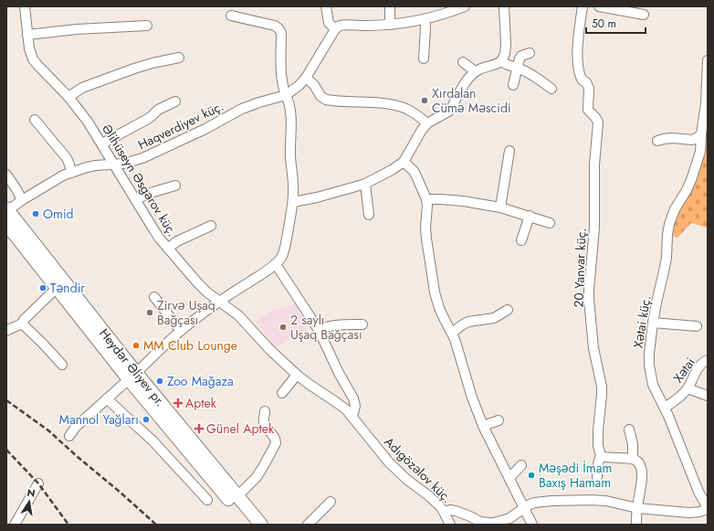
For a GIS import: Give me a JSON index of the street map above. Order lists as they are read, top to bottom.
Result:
{
  "streets": {
    "main road": ["Heydər Əliyev pr."],
    "street": [
      "Haqverdiyev küç.",
      "Əlihüseyn Əsgərov küç.",
      "20 Yanvar küç.",
      "Xətai küç.",
      "Xətai",
      "Adıgözəlov küç."
    ]
  },
  "crossings": [
    ["Haqverdiyev küç.", "Əlihüseyn Əsgərov küç."],
    ["Haqverdiyev küç.", "Heydər Əliyev pr."],
    ["Əlihüseyn Əsgərov küç.", "Adıgözəlov küç."],
    ["Xətai küç.", "Xətai"]
  ],
  "places": {
    "other": [
      "Xırdalan Cümə Məscidi",
      "Omid",
      "Təndir",
      "Zirvə Uşaq Bağçası",
      "2 saylı Uşaq Bağçası",
      "MM Club Lounge",
      "Zoo Mağaza",
      "Mannol Yağları",
      "Məşədi İmam Baxış Hamam"
    ],
    "health": ["Aptek", "Günel Aptek"]
  },
  "scale_bar": "50 m",
  "north": "top"
}
